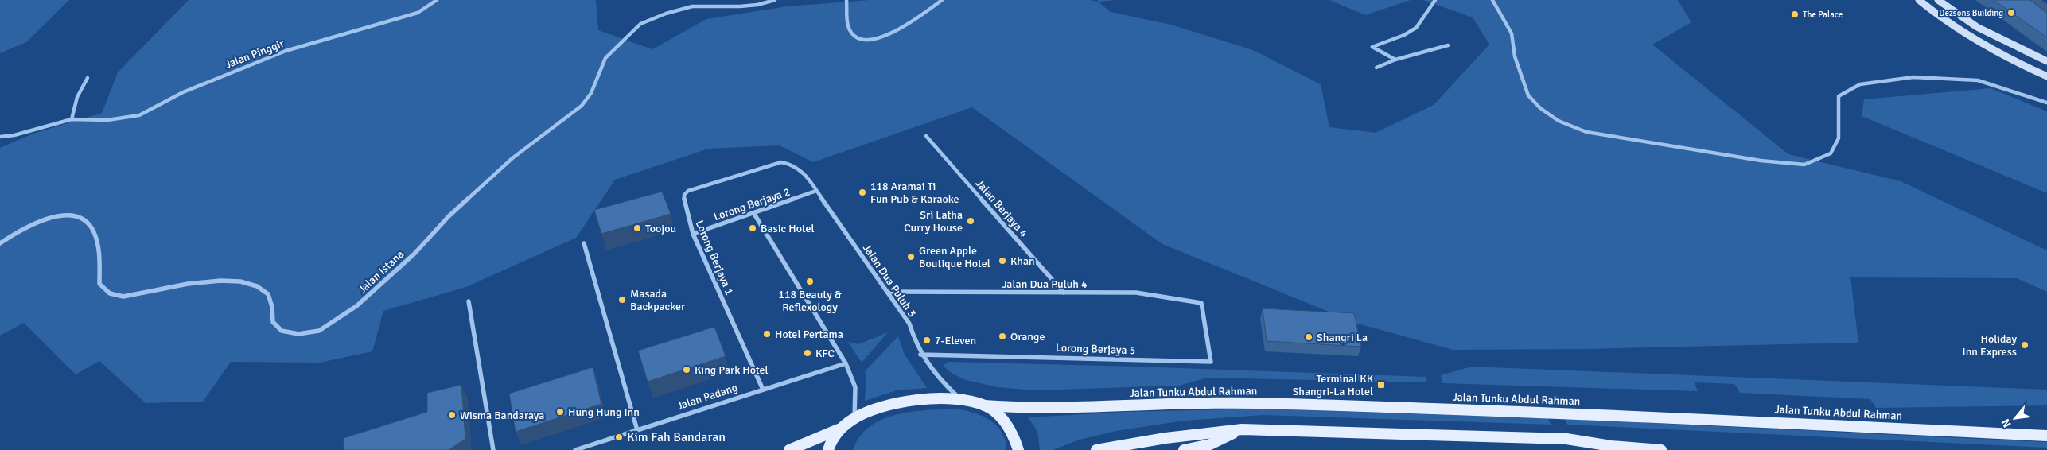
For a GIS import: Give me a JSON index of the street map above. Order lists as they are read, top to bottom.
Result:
{
  "streets": {
    "main road": ["Jalan Tunku Abdul Rahman"],
    "street": [
      "Jalan Pinggir",
      "Lorong Berjaya 2",
      "Jalan Berjaya 4",
      "Lorong Berjaya 1",
      "Jalan Istana",
      "Jalan Dua Puluh 3",
      "Jalan Dua Puluh 4",
      "Lorong Berjaya 5",
      "Jalan Padang"
    ]
  },
  "crossings": [
    ["Lorong Berjaya 2", "Lorong Berjaya 1"],
    ["Lorong Berjaya 2", "Jalan Dua Puluh 3"],
    ["Jalan Berjaya 4", "Jalan Dua Puluh 4"],
    ["Lorong Berjaya 1", "Jalan Dua Puluh 3"],
    ["Lorong Berjaya 1", "Jalan Padang"],
    ["Jalan Dua Puluh 3", "Jalan Dua Puluh 4"],
    ["Jalan Dua Puluh 3", "Lorong Berjaya 5"],
    ["Jalan Dua Puluh 4", "Lorong Berjaya 5"]
  ],
  "places": {
    "other": [
      "Dezsons Building",
      "The Palace",
      "118 Aramai Ti Fun Pub & Karaoke",
      "Sri Latha Curry House",
      "Toojou",
      "Basic Hotel",
      "Green Apple Boutique Hotel",
      "Khan",
      "118 Beauty & Reflexology",
      "Masada Backpacker",
      "Hotel Pertama",
      "Orange",
      "Shangri La",
      "7-Eleven",
      "Holiday Inn Express",
      "KFC",
      "King Park Hotel",
      "Hung Hung Inn",
      "Wisma Bandaraya",
      "Kim Fah Bandaran"
    ],
    "transit": ["Terminal KK Shangri-La Hotel"]
  },
  "north": "bottom left"
}
